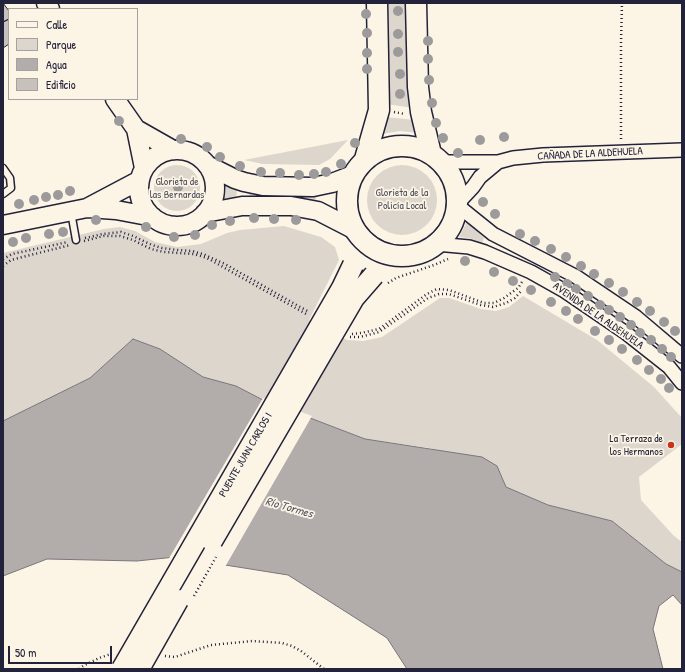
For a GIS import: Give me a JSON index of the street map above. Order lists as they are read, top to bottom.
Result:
{
  "streets": {
    "main road": ["PUENTE JUAN CARLOS I"],
    "street": ["CAÑADA DE LA ALDEHUELA", "AVENIDA DE LA ALDEHUELA"]
  },
  "crossings": [
    ["CAÑADA DE LA ALDEHUELA", "AVENIDA DE LA ALDEHUELA"],
    ["CAÑADA DE LA ALDEHUELA", "PUENTE JUAN CARLOS I"],
    ["AVENIDA DE LA ALDEHUELA", "PUENTE JUAN CARLOS I"]
  ],
  "water": ["Río Tormes"],
  "parks": ["Glorieta de las Bernardas", "Glorieta de la Policía Local"],
  "places": ["La Terraza de los Hermanos"],
  "legend": [
    "Calle",
    "Parque",
    "Agua",
    "Edificio"
  ],
  "scale_bar": "50 m"
}
